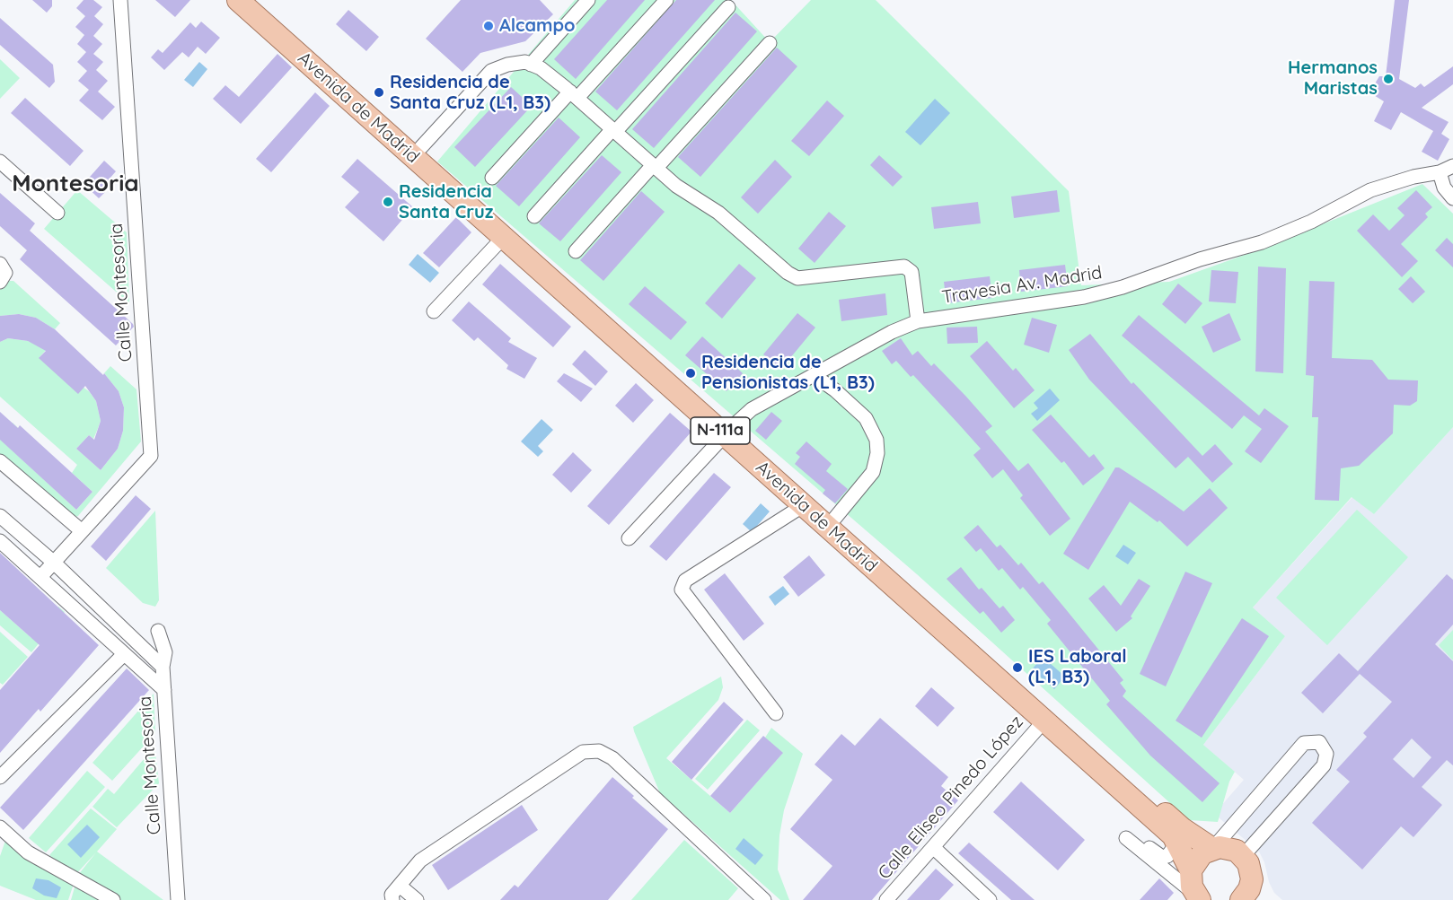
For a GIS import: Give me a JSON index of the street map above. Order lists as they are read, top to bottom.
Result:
{
  "streets": {
    "main road": ["Avenida de Madrid", "N-111a"],
    "street": ["Travesia Av. Madrid", "Calle Montesoria", "Calle Eliseo Pinedo López"]
  },
  "crossings": [
    ["Avenida de Madrid", "Travesia Av. Madrid"],
    ["Avenida de Madrid", "N-111a"],
    ["Avenida de Madrid", "Calle Eliseo Pinedo López"]
  ],
  "districts": ["Montesoria"],
  "places": [
    "Alcampo",
    "Hermanos Maristas",
    "Residencia de Santa Cruz (L1, B3)",
    "Residencia Santa Cruz",
    "Residencia de Pensionistas (L1, B3)",
    "IES Laboral (L1, B3)"
  ]
}
